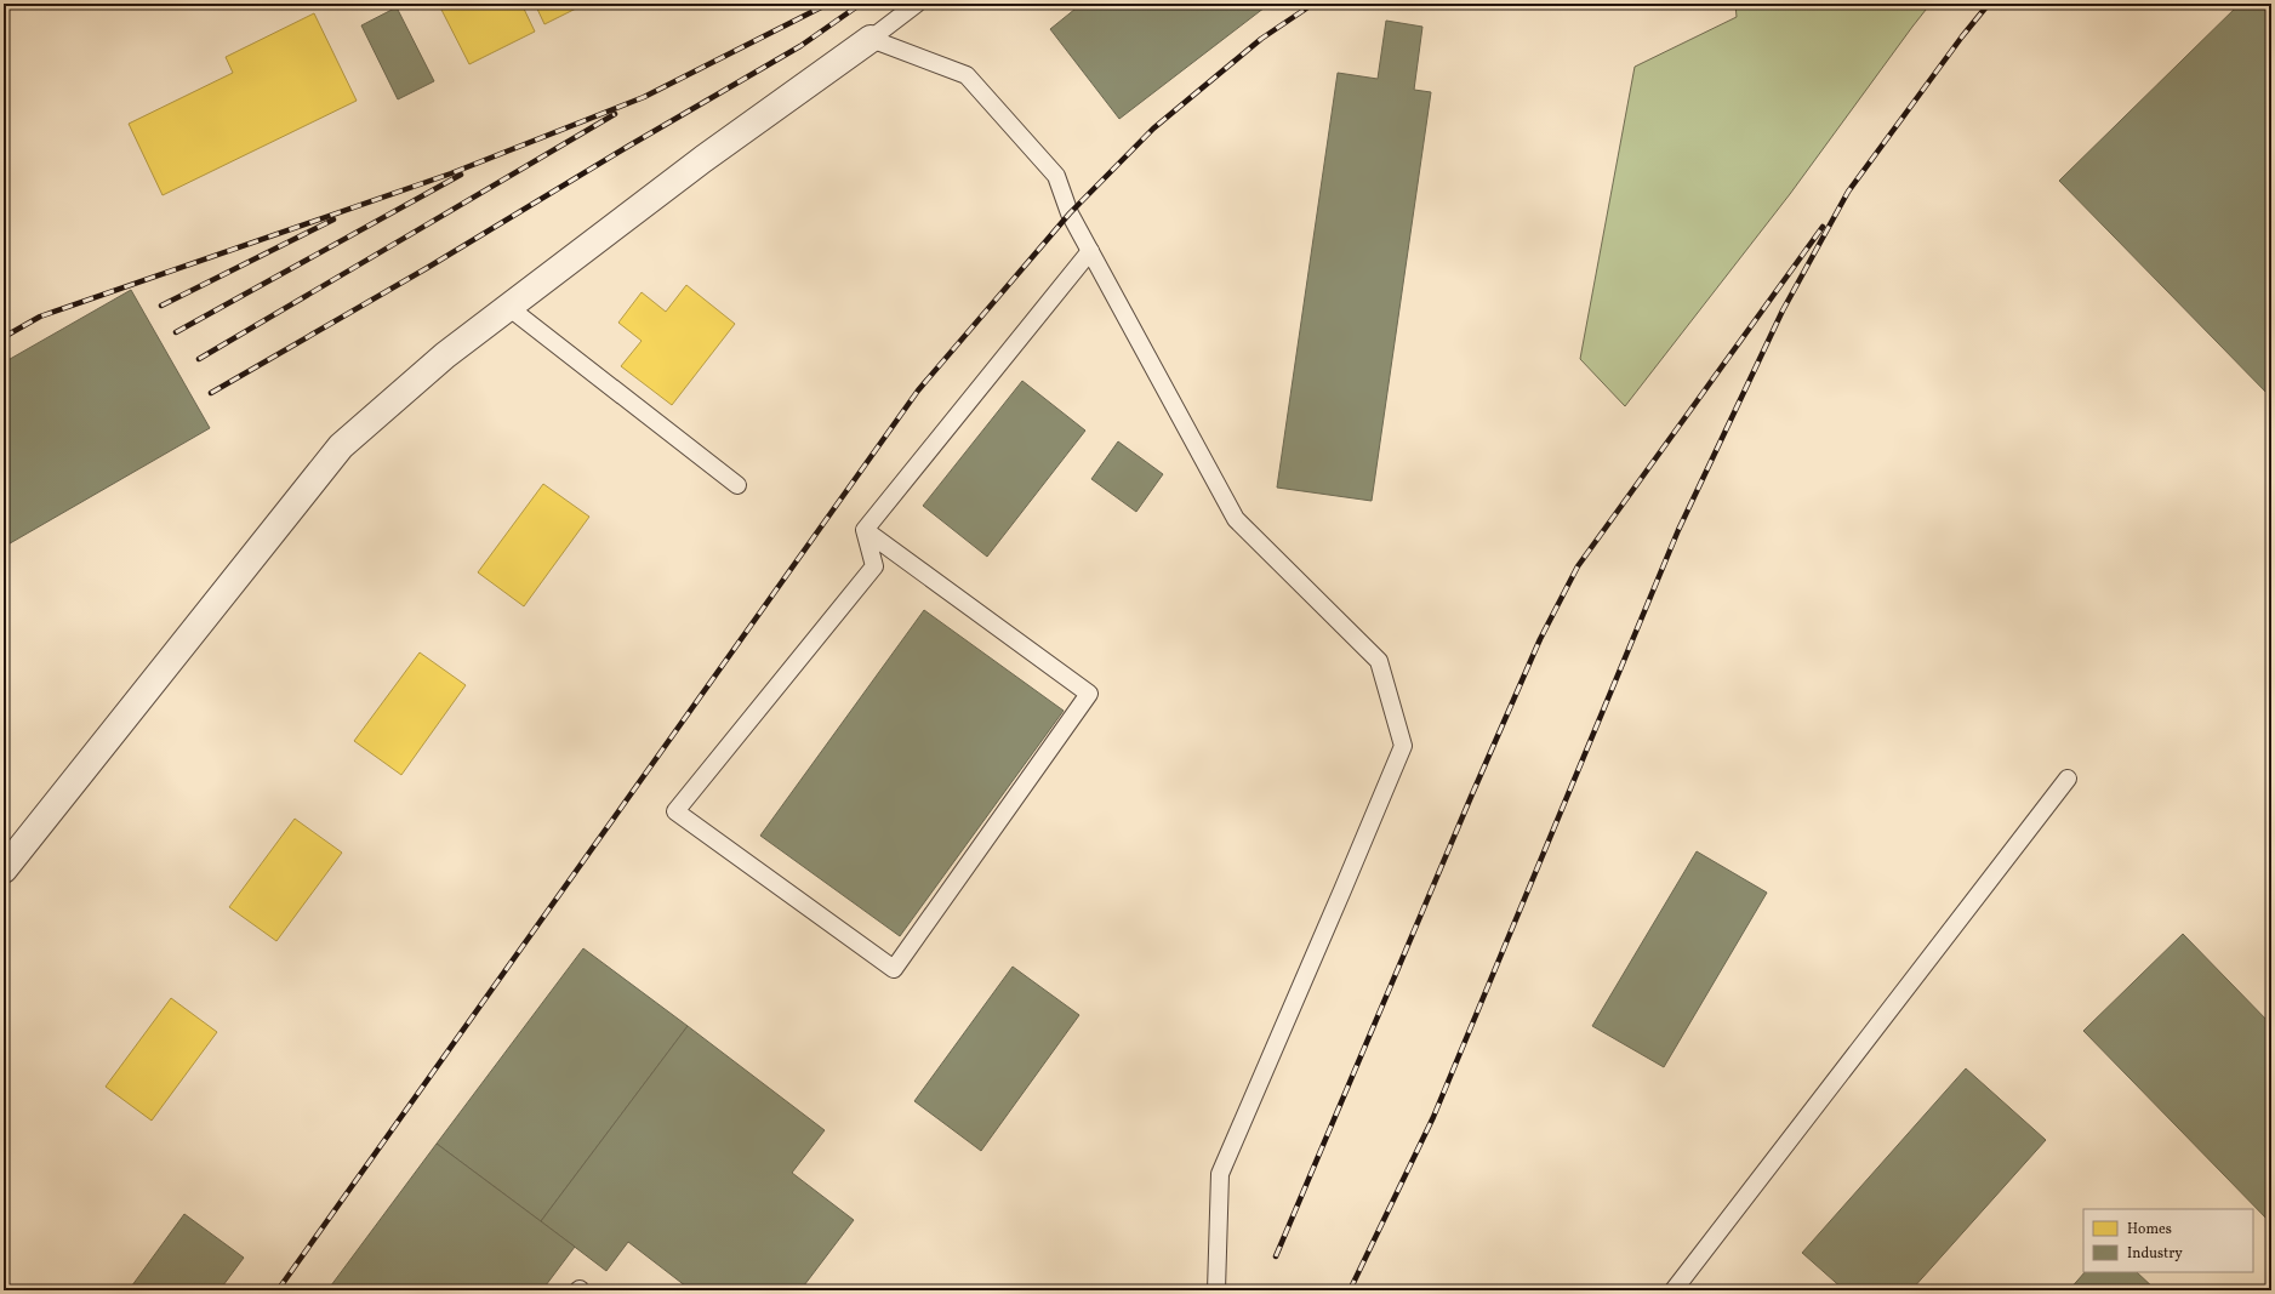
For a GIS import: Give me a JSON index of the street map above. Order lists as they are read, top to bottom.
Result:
{
  "legend": ["Homes", "Industry"]
}
